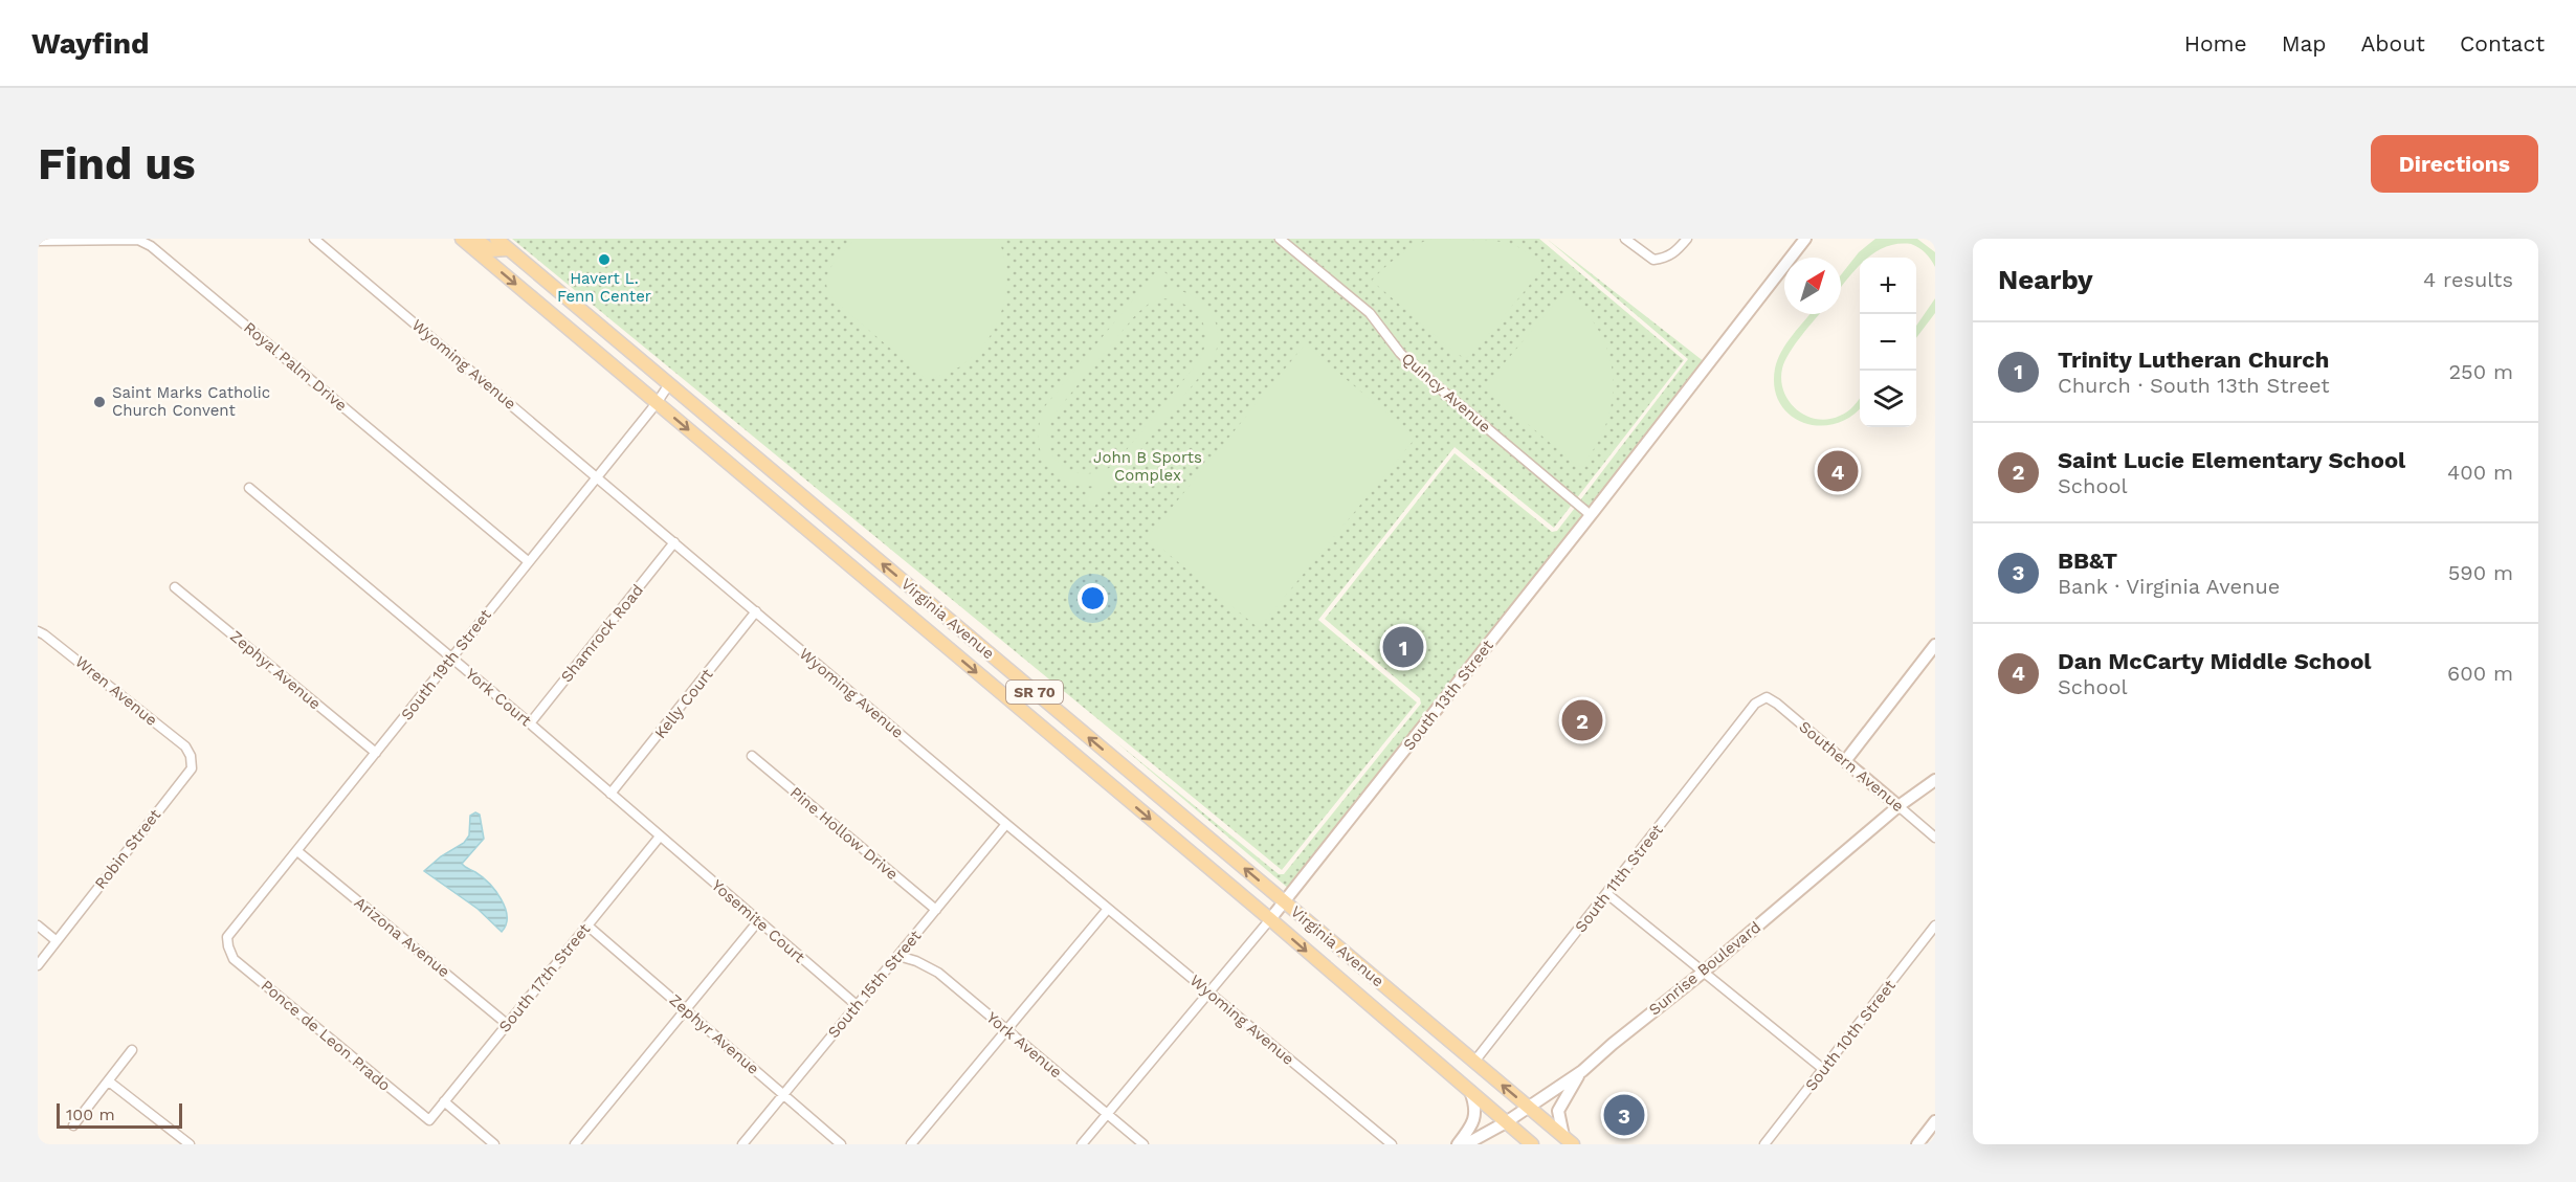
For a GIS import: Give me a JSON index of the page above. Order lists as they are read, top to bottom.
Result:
{
  "streets": {
    "main road": ["Virginia Avenue", "SR 70"],
    "street": [
      "Wyoming Avenue",
      "Royal Palm Drive",
      "Quincy Avenue",
      "Shamrock Road",
      "South 19th Street",
      "Zephyr Avenue",
      "Wren Avenue",
      "South 13th Street",
      "York Court",
      "Kelly Court",
      "Southern Avenue",
      "Pine Hollow Drive",
      "Robin Street",
      "South 11th Street",
      "Yosemite Court",
      "Arizona Avenue",
      "Sunrise Boulevard",
      "South 17th Street",
      "South 15th Street",
      "Ponce de Leon Prado",
      "South 10th Street",
      "York Avenue"
    ]
  },
  "crossings": [
    ["Wyoming Avenue", "Shamrock Road"],
    ["Wyoming Avenue", "South 19th Street"],
    ["Wyoming Avenue", "South 13th Street"],
    ["Wyoming Avenue", "Kelly Court"],
    ["Wyoming Avenue", "South 15th Street"],
    ["Royal Palm Drive", "South 19th Street"],
    ["Quincy Avenue", "South 13th Street"],
    ["Virginia Avenue", "South 19th Street"],
    ["Virginia Avenue", "South 13th Street"],
    ["Virginia Avenue", "South 11th Street"],
    ["Virginia Avenue", "Sunrise Boulevard"],
    ["Shamrock Road", "York Court"],
    ["South 19th Street", "Zephyr Avenue"],
    ["South 19th Street", "York Court"],
    ["South 19th Street", "Arizona Avenue"],
    ["South 19th Street", "Ponce de Leon Prado"],
    ["Zephyr Avenue", "South 17th Street"],
    ["Zephyr Avenue", "South 15th Street"],
    ["Wren Avenue", "Robin Street"],
    ["South 13th Street", "York Avenue"],
    ["York Court", "Kelly Court"],
    ["York Court", "Yosemite Court"],
    ["York Court", "South 17th Street"],
    ["Southern Avenue", "South 11th Street"],
    ["Southern Avenue", "Sunrise Boulevard"],
    ["Pine Hollow Drive", "South 15th Street"],
    ["Yosemite Court", "South 17th Street"],
    ["Yosemite Court", "South 15th Street"],
    ["Arizona Avenue", "South 17th Street"],
    ["South 17th Street", "Ponce de Leon Prado"],
    ["South 15th Street", "York Avenue"]
  ],
  "parks": ["John B Sports Complex"],
  "places": ["Havert L. Fenn Center", "Saint Marks Catholic Church Convent"],
  "scale_bar": "100 m",
  "north": "top right",
  "page": {
    "header": "Wayfind",
    "nav": [
      "Home",
      "Map",
      "About",
      "Contact"
    ],
    "buttons": "Directions",
    "title": "Find us",
    "heading": ["Nearby", "4 results"],
    "map_buttons": ["+", "−"],
    "list": [
      {
        "mark": "1",
        "name": "Trinity Lutheran Church",
        "note": "Church · South 13th Street",
        "value": "250 m"
      },
      {
        "mark": "2",
        "name": "Saint Lucie Elementary School",
        "note": "School",
        "value": "400 m"
      },
      {
        "mark": "3",
        "name": "BB&T",
        "note": "Bank · Virginia Avenue",
        "value": "590 m"
      },
      {
        "mark": "4",
        "name": "Dan McCarty Middle School",
        "note": "School",
        "value": "600 m"
      }
    ],
    "pins": [
      "4",
      "1",
      "2",
      "3"
    ],
    "scale": "100 m"
  }
}
